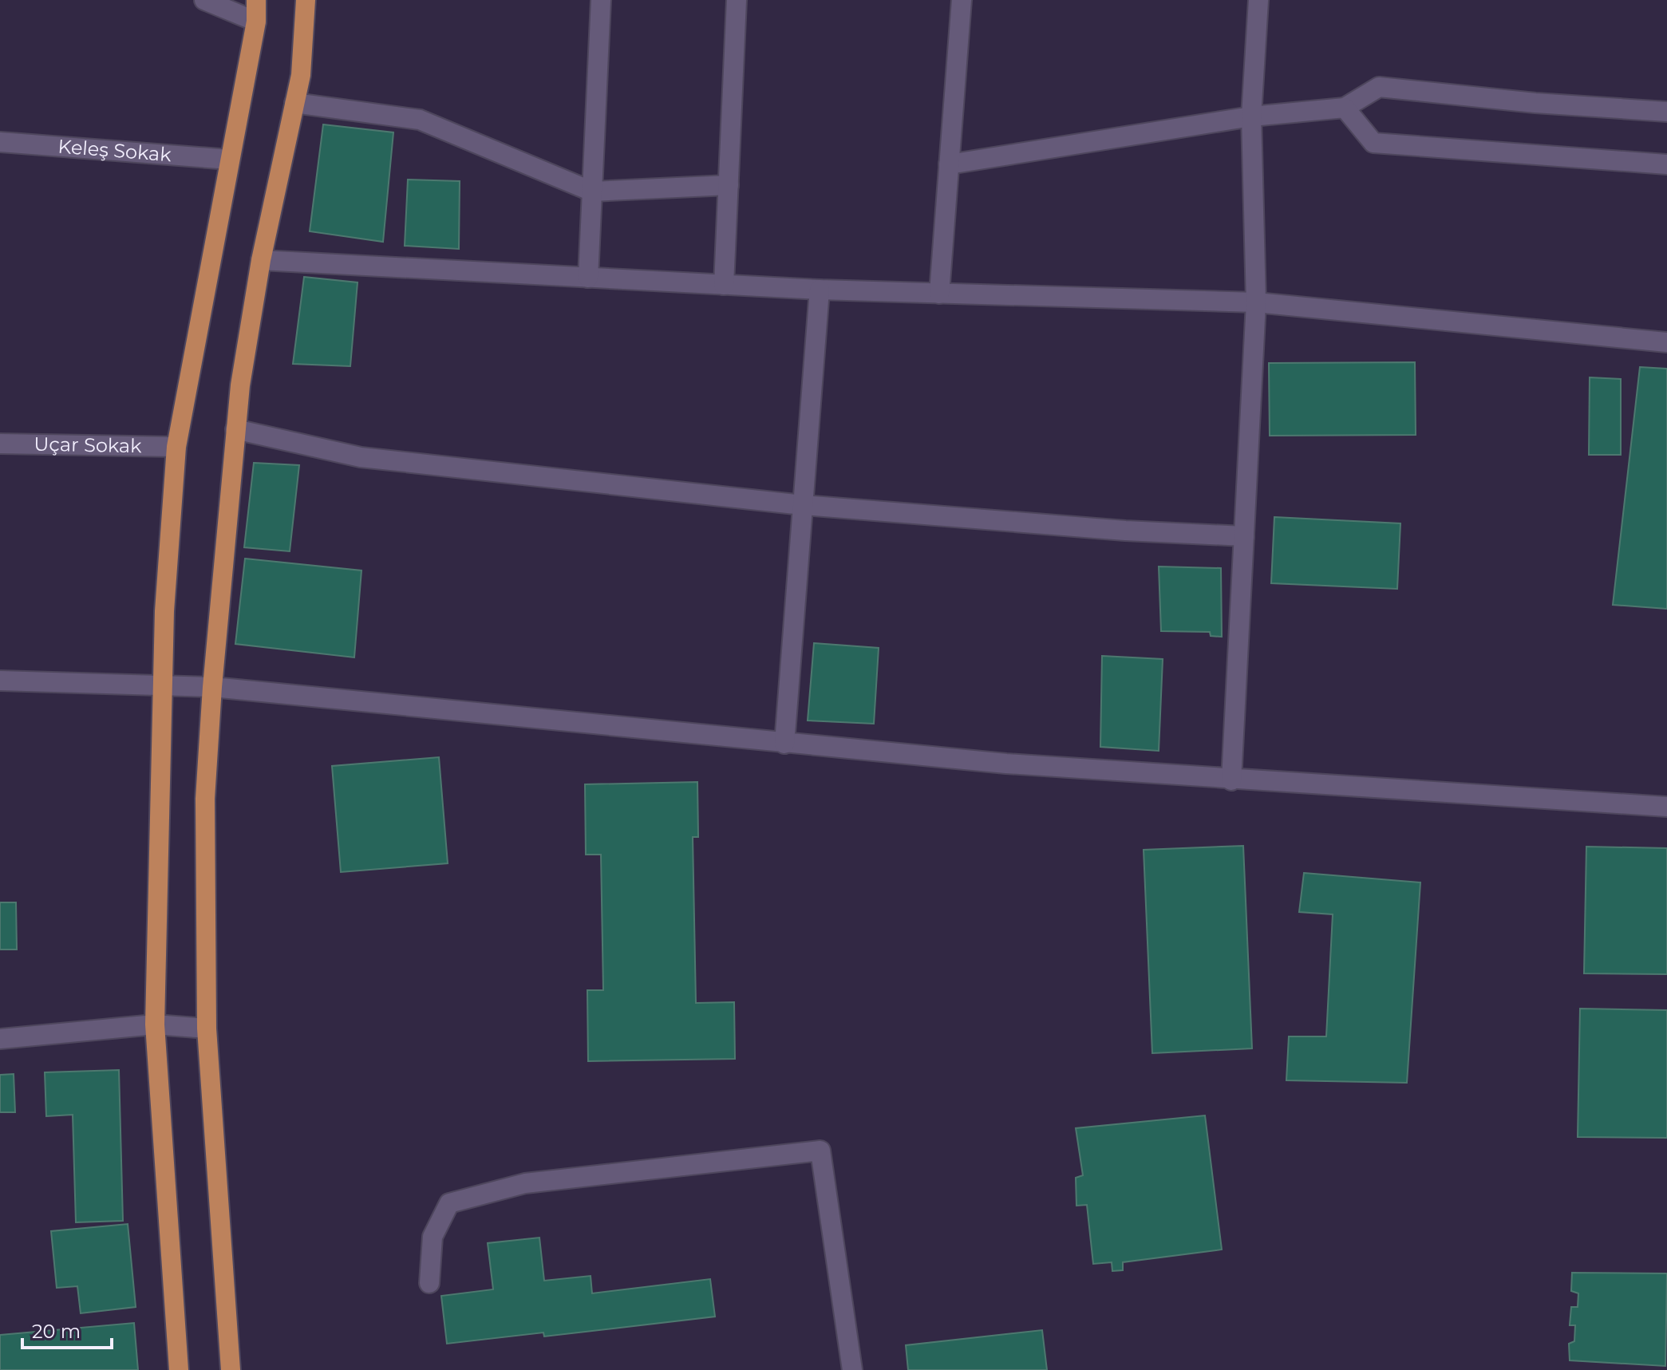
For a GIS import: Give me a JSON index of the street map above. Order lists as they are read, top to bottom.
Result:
{
  "streets": {
    "street": ["Keleş Sokak", "Uçar Sokak"]
  },
  "scale_bar": "20 m"
}
